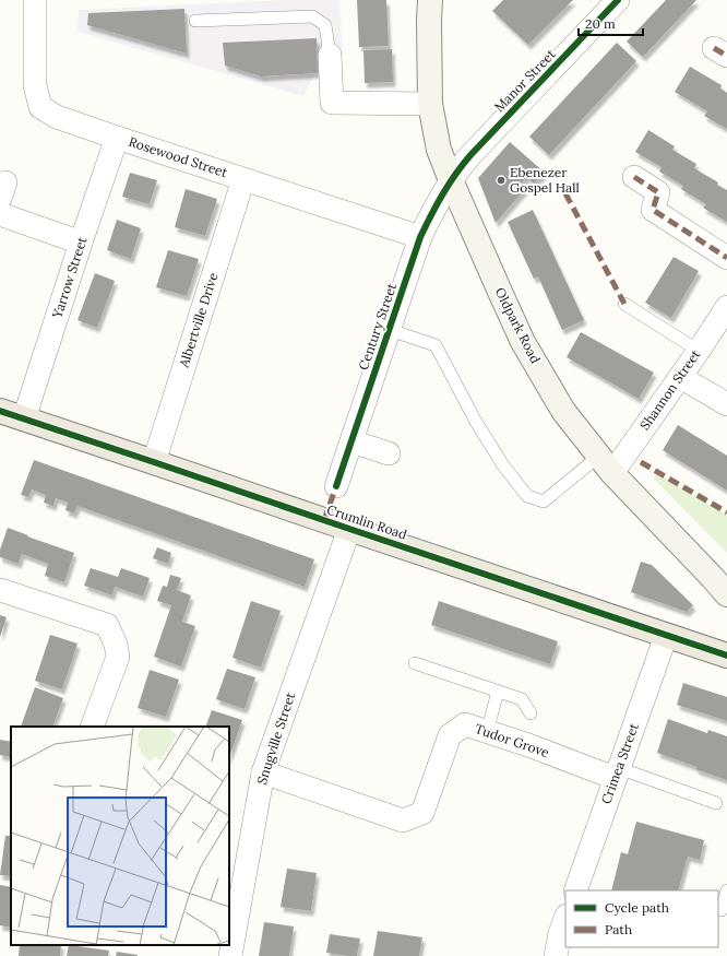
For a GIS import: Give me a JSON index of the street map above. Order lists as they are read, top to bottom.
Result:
{
  "streets": {
    "main road": ["Oldpark Road", "Crumlin Road"],
    "street": [
      "Manor Street",
      "Rosewood Street",
      "Yarrow Street",
      "Albertville Drive",
      "Century Street",
      "Shannon Street",
      "Snugville Street",
      "Tudor Grove",
      "Crimea Street"
    ]
  },
  "crossings": [
    ["Manor Street", "Oldpark Road"],
    ["Manor Street", "Century Street"],
    ["Rosewood Street", "Yarrow Street"],
    ["Rosewood Street", "Albertville Drive"],
    ["Rosewood Street", "Century Street"],
    ["Yarrow Street", "Crumlin Road"],
    ["Albertville Drive", "Crumlin Road"],
    ["Oldpark Road", "Century Street"],
    ["Oldpark Road", "Shannon Street"],
    ["Crumlin Road", "Snugville Street"],
    ["Crumlin Road", "Crimea Street"],
    ["Snugville Street", "Tudor Grove"],
    ["Tudor Grove", "Crimea Street"]
  ],
  "places": ["Ebenezer Gospel Hall"],
  "legend": ["Cycle path", "Path"],
  "scale_bar": "20 m"
}
